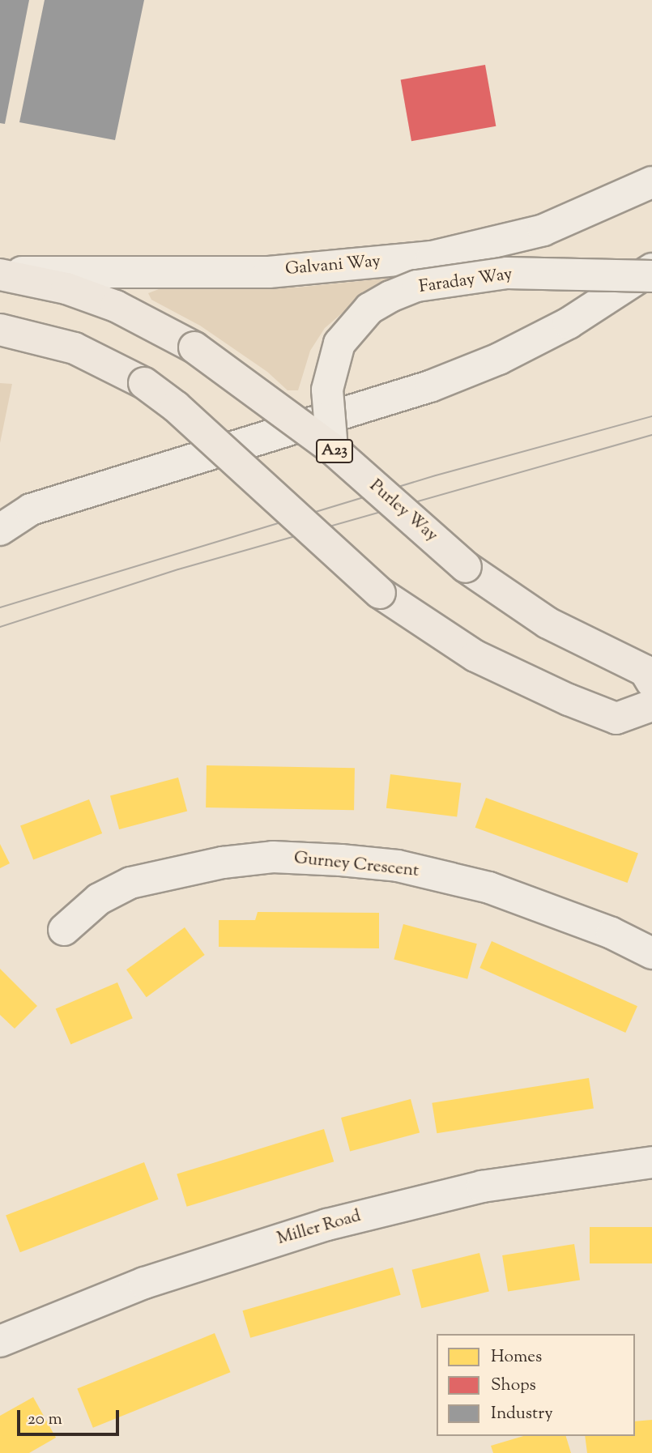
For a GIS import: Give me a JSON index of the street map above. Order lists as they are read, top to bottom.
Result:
{
  "streets": {
    "highway": ["A23", "Purley Way"],
    "street": [
      "Galvani Way",
      "Faraday Way",
      "Gurney Crescent",
      "Miller Road"
    ]
  },
  "crossings": [
    ["Galvani Way", "Purley Way"],
    ["Faraday Way", "Purley Way"]
  ],
  "legend": ["Homes", "Shops", "Industry"],
  "scale_bar": "20 m"
}
